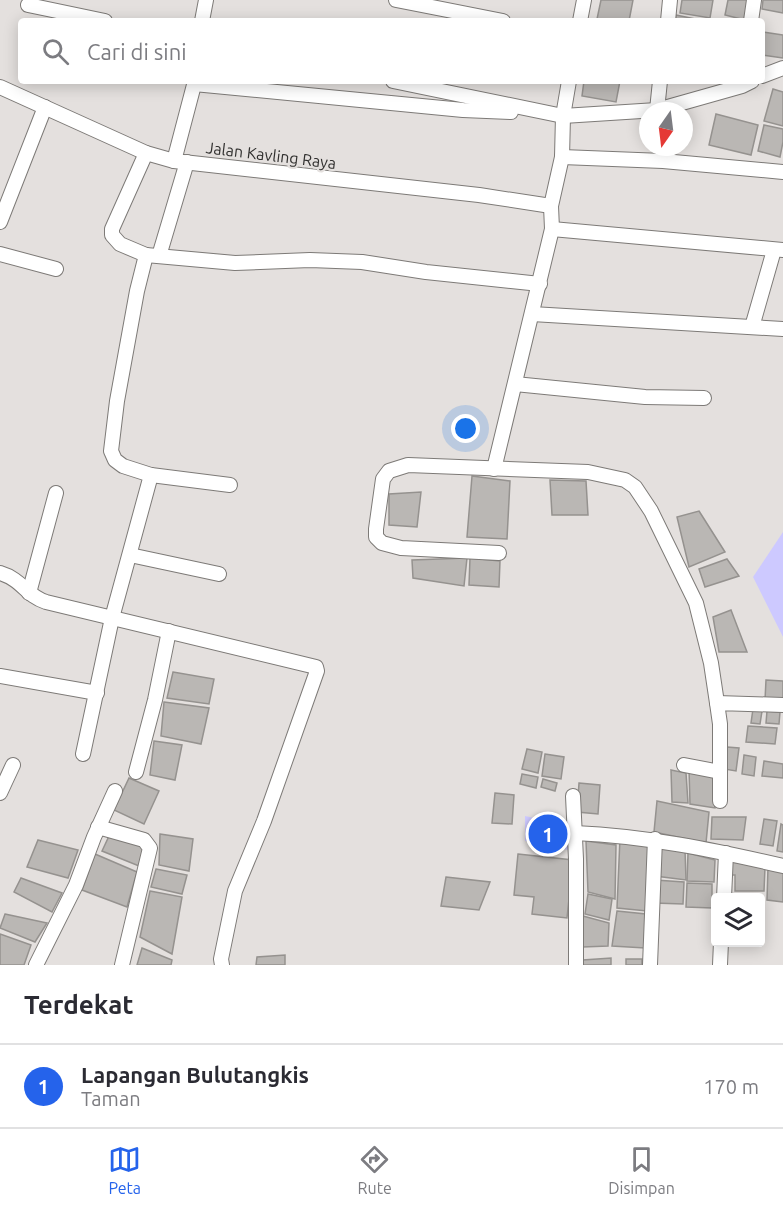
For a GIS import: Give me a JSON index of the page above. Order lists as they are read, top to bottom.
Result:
{
  "streets": {
    "street": ["Jalan Kavling Raya"]
  },
  "north": "bottom",
  "page": {
    "search": "Cari di sini",
    "pins": "1",
    "heading": "Terdekat",
    "list": [
      {
        "mark": "1",
        "name": "Lapangan Bulutangkis",
        "note": "Taman",
        "value": "170 m"
      }
    ],
    "nav": ["Peta", "Rute", "Disimpan"]
  }
}
